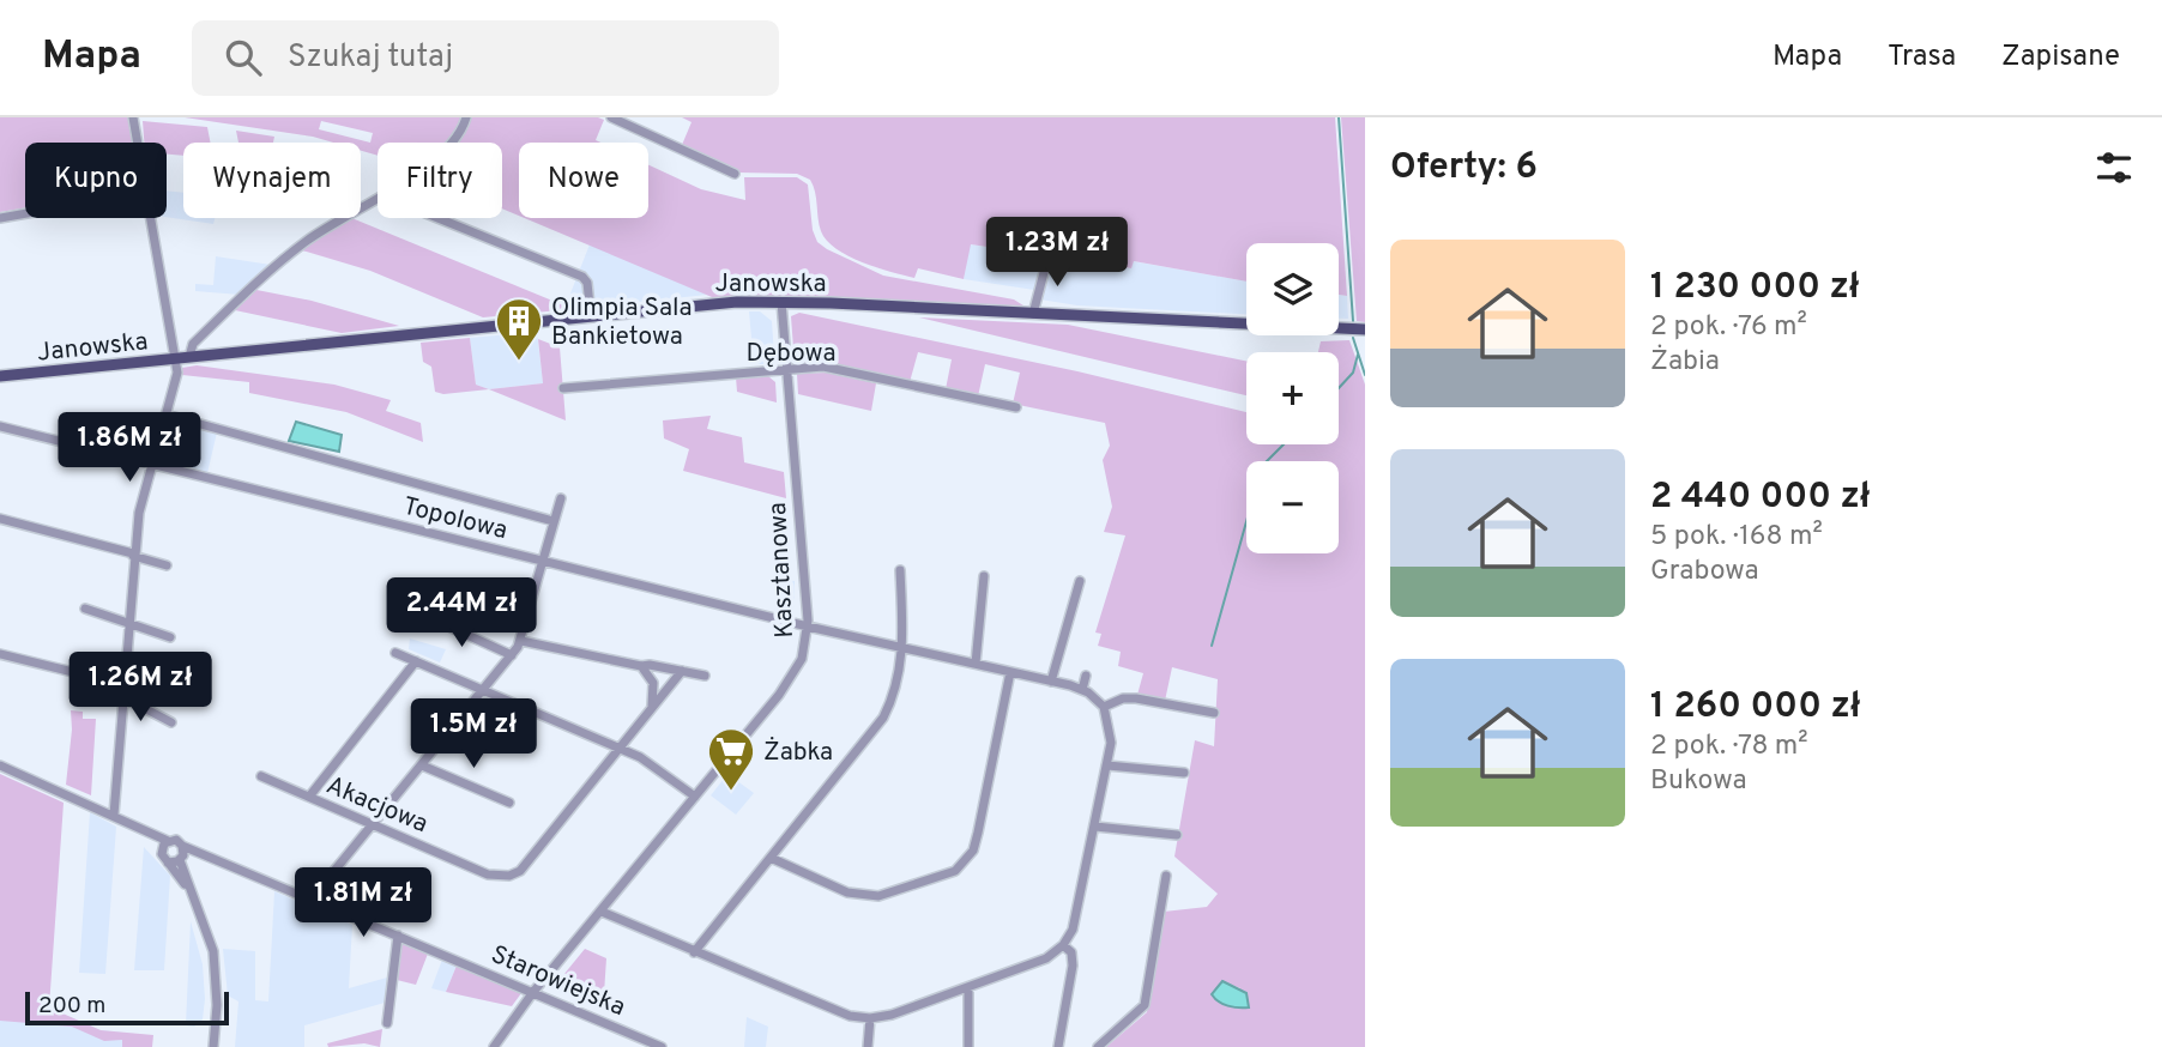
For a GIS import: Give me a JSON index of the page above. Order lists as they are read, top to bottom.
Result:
{
  "streets": {
    "main road": ["Janowska"],
    "street": [
      "Dębowa",
      "Topolowa",
      "Kasztanowa",
      "Akacjowa",
      "Starowiejska"
    ]
  },
  "crossings": [
    ["Janowska", "Kasztanowa"],
    ["Dębowa", "Kasztanowa"],
    ["Topolowa", "Kasztanowa"],
    ["Kasztanowa", "Starowiejska"]
  ],
  "places": {
    "building": ["Olimpia Sala Bankietowa"],
    "supermarket": ["Żabka"]
  },
  "scale_bar": "200 m",
  "page": {
    "header": "Mapa",
    "search": "Szukaj tutaj",
    "nav": ["Mapa", "Trasa", "Zapisane"],
    "heading": "Oferty: 6",
    "chip": [
      "Kupno",
      "Wynajem",
      "Filtry",
      "Nowe"
    ],
    "price": [
      "1.23M zł",
      "1.86M zł",
      "2.44M zł",
      "1.26M zł",
      "1.5M zł",
      "1.81M zł"
    ],
    "list": [
      {
        "name": "1 230 000 zł",
        "note": "2 pok. · 76 m² · Żabia"
      },
      {
        "name": "2 440 000 zł",
        "note": "5 pok. · 168 m² · Grabowa"
      },
      {
        "name": "1 260 000 zł",
        "note": "2 pok. · 78 m² · Bukowa"
      }
    ],
    "map_buttons": ["+", "−"],
    "scale": "200 m"
  }
}
